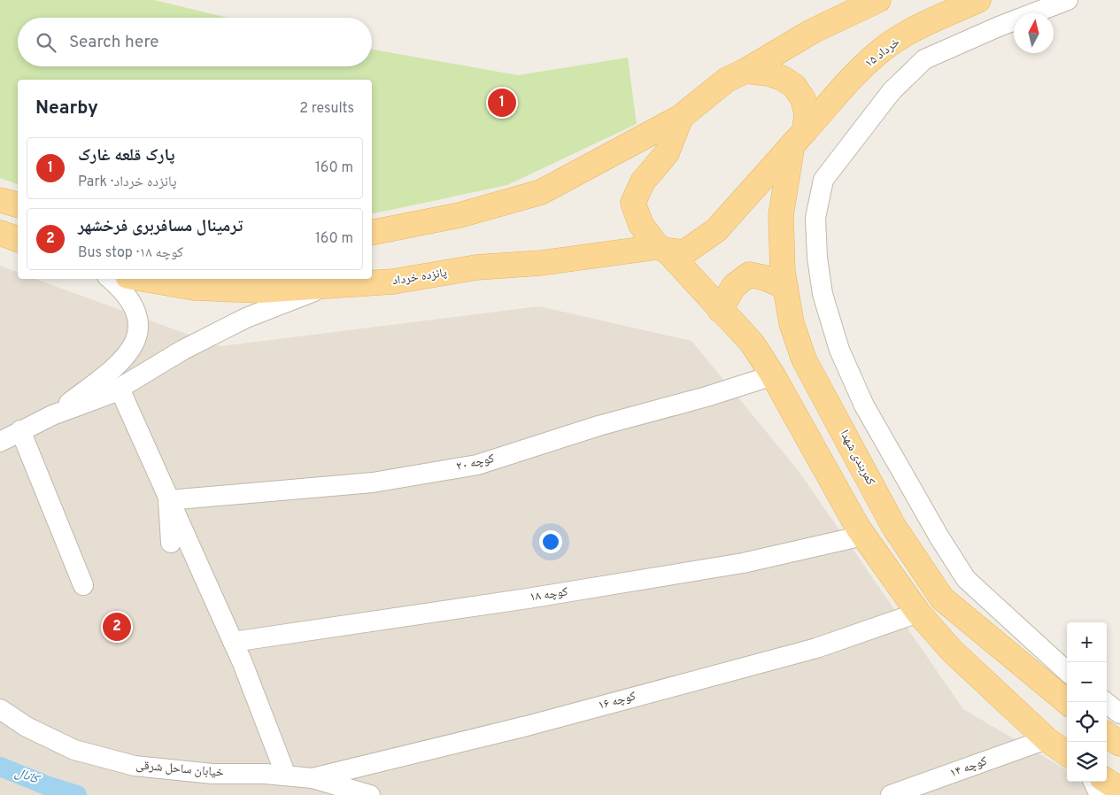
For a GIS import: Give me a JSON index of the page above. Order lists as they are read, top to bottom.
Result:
{
  "streets": {
    "main road": ["۱۵ خرداد", "پانزده خرداد", "کمربندی شهدا"],
    "street": [
      "کوچه ۲۰",
      "کوچه ۱۸",
      "کوچه ۱۶",
      "کوچه ۱۴",
      "خیابان ساحل شرقی"
    ]
  },
  "crossings": [
    ["۱۵ خرداد", "پانزده خرداد"],
    ["۱۵ خرداد", "کمربندی شهدا"],
    ["کوچه ۱۶", "خیابان ساحل شرقی"]
  ],
  "water": ["کانال"],
  "north": "top",
  "page": {
    "search": "Search here",
    "heading": ["Nearby", "2 results"],
    "pins": ["1", "2"],
    "list": [
      {
        "mark": "1",
        "name": "پارک قلعه غارک",
        "note": "Park · پانزده خرداد",
        "value": "160 m"
      },
      {
        "mark": "2",
        "name": "ترمینال مسافربری فرخشهر",
        "note": "Bus stop · کوچه ۱۸",
        "value": "160 m"
      }
    ],
    "map_buttons": ["+", "−"]
  }
}
